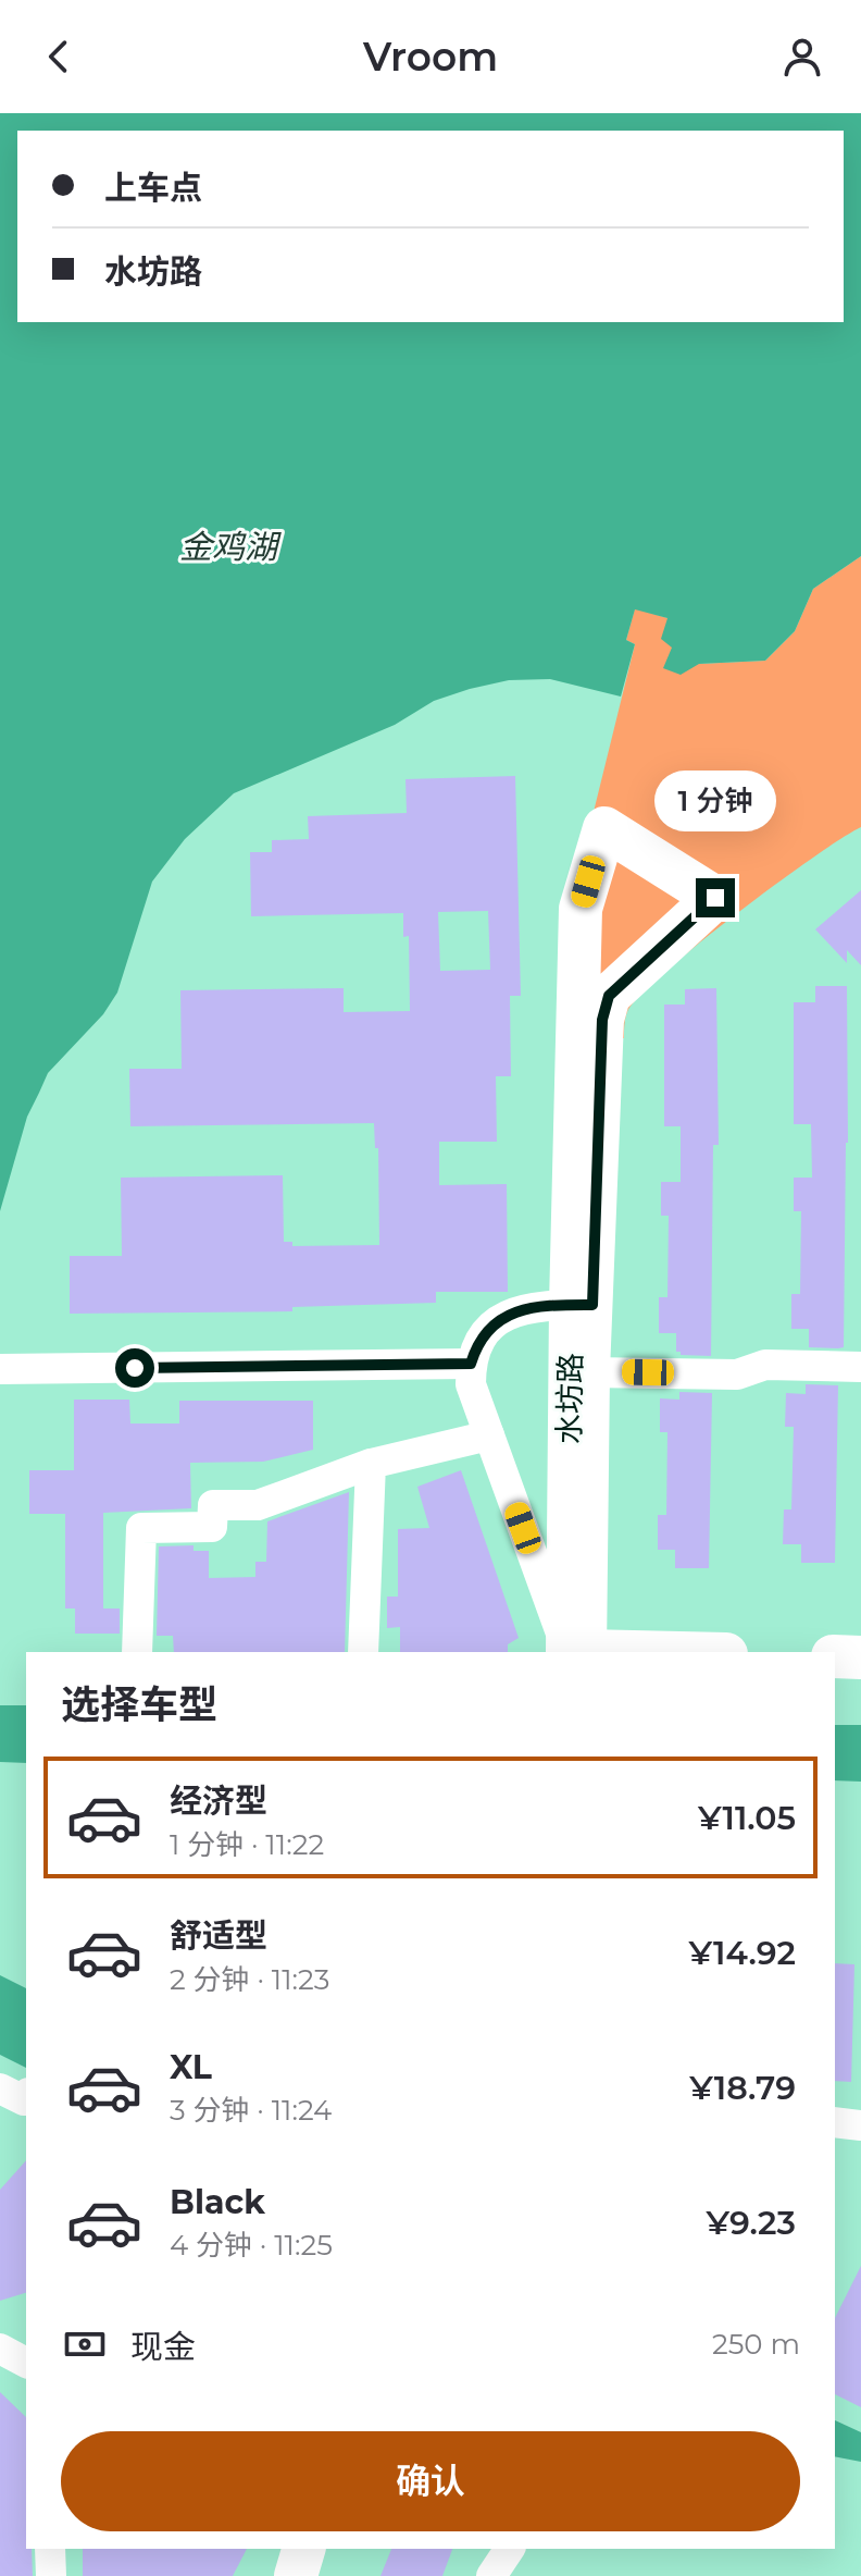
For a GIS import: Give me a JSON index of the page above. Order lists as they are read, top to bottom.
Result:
{
  "streets": {
    "street": ["水坊路"]
  },
  "water": ["金鸡湖"],
  "page": {
    "header": "Vroom",
    "banner": ["上车点", "水坊路"],
    "bubble": "1 分钟",
    "heading": "选择车型",
    "list": [
      {
        "name": "经济型",
        "note": "1 分钟 · 11:22",
        "value": "¥11.05"
      },
      {
        "name": "舒适型",
        "note": "2 分钟 · 11:23",
        "value": "¥14.92"
      },
      {
        "name": "XL",
        "note": "3 分钟 · 11:24",
        "value": "¥18.79"
      },
      {
        "name": "Black",
        "note": "4 分钟 · 11:25",
        "value": "¥9.23"
      }
    ],
    "pay": ["现金", "250 m"],
    "buttons": "确认"
  }
}
